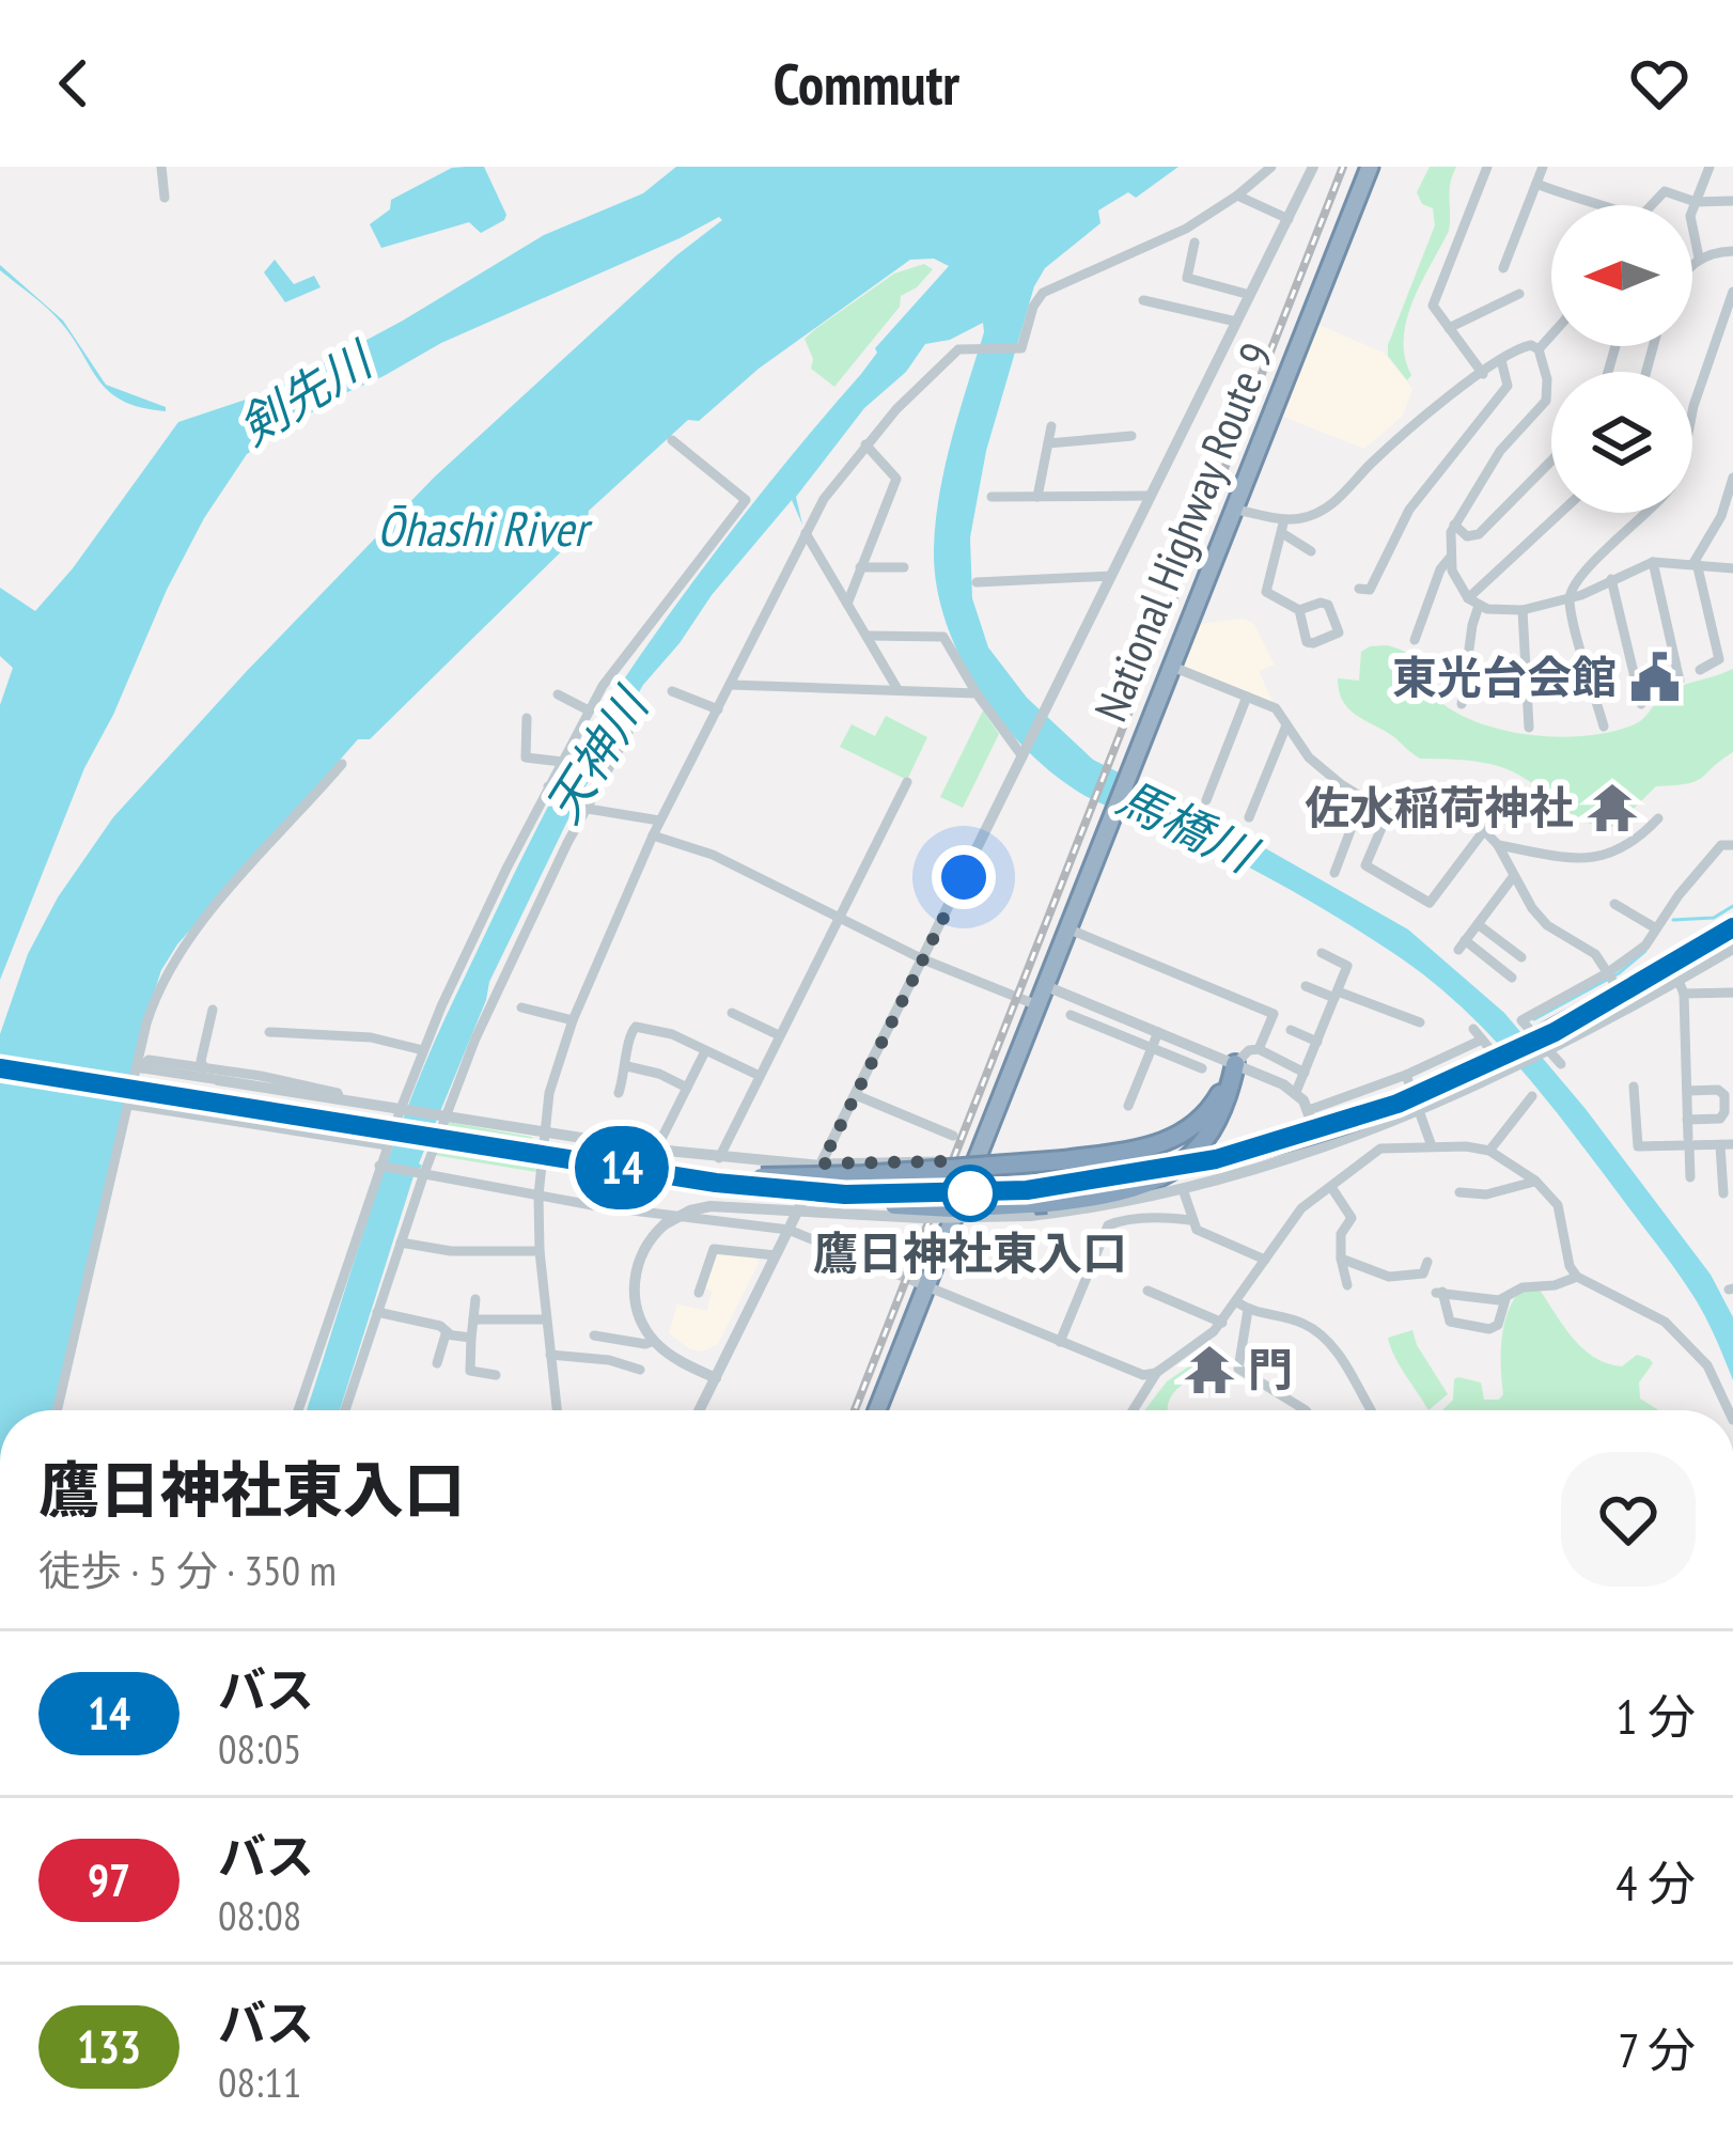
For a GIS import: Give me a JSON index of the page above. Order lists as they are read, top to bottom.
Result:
{
  "streets": {
    "highway": ["National Highway Route 9"]
  },
  "water": [
    "剣先川",
    "Ōhashi River",
    "天神川",
    "馬橋川"
  ],
  "places": {
    "public building": ["東光台会館"],
    "temple": ["佐水稲荷神社", "門"],
    "other": ["鷹日神社東入口"]
  },
  "lines": ["bus line 14"],
  "north": "left",
  "page": {
    "header": "Commutr",
    "on_map": "14",
    "heading": ["鷹日神社東入口", "徒歩 · 5 分 · 350 m"],
    "list": [
      {
        "mark": "14",
        "name": "バス",
        "note": "08:05",
        "value": "1 分"
      },
      {
        "mark": "97",
        "name": "バス",
        "note": "08:08",
        "value": "4 分"
      },
      {
        "mark": "133",
        "name": "バス",
        "note": "08:11",
        "value": "7 分"
      }
    ]
  }
}
